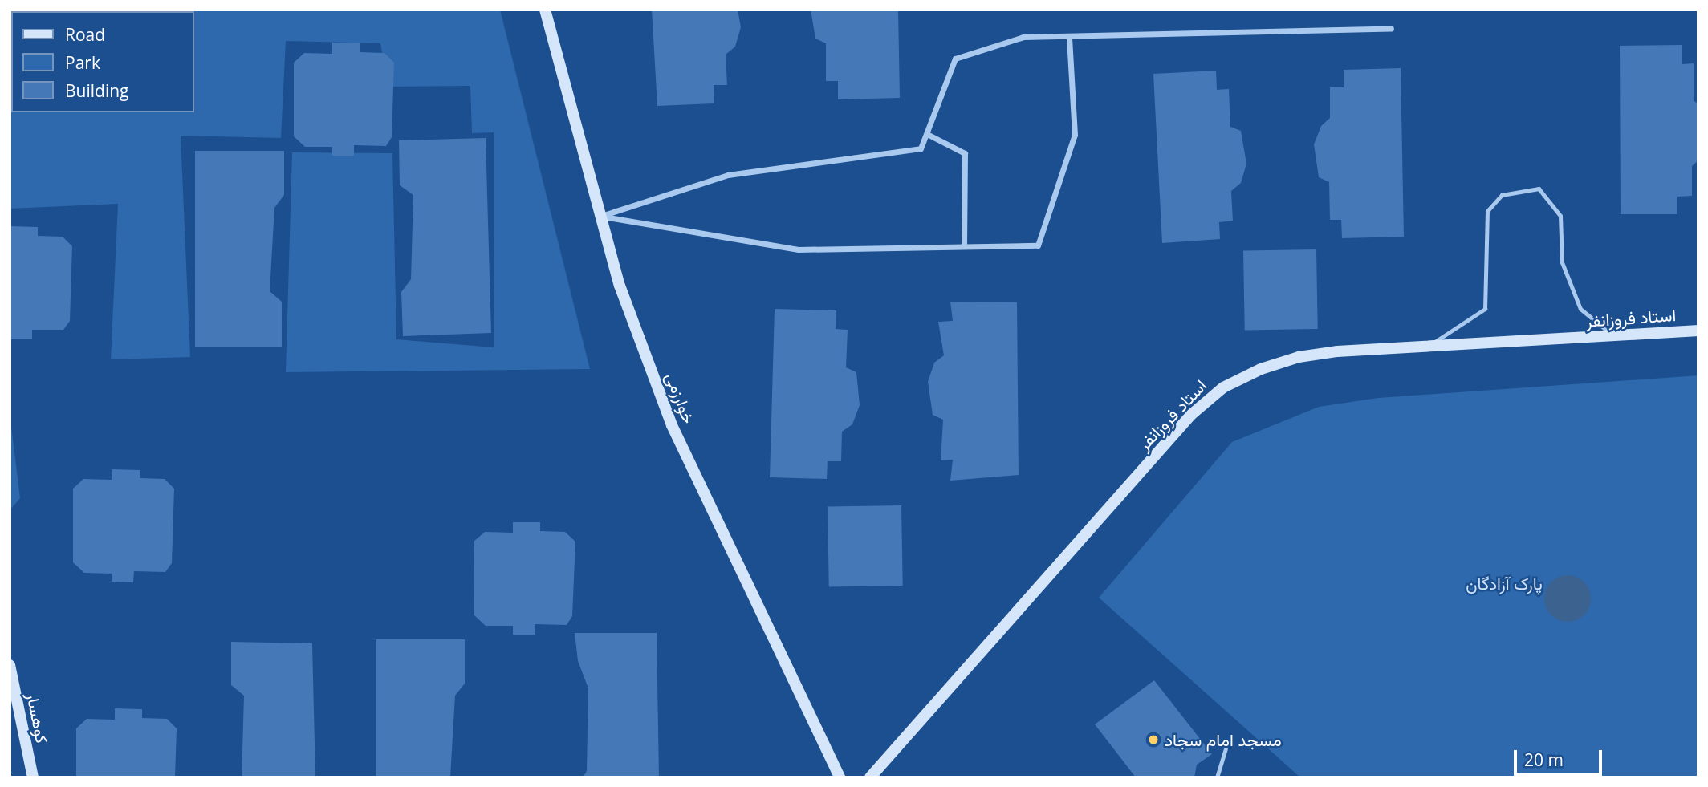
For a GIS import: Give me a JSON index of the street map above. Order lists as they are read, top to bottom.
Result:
{
  "streets": {
    "street": ["استاد فروزانفر", "خوارزمی", "کوهسار"]
  },
  "parks": ["پارک آزادگان"],
  "places": ["مسجد امام سجاد"],
  "legend": ["Road", "Park", "Building"],
  "scale_bar": "20 m"
}
